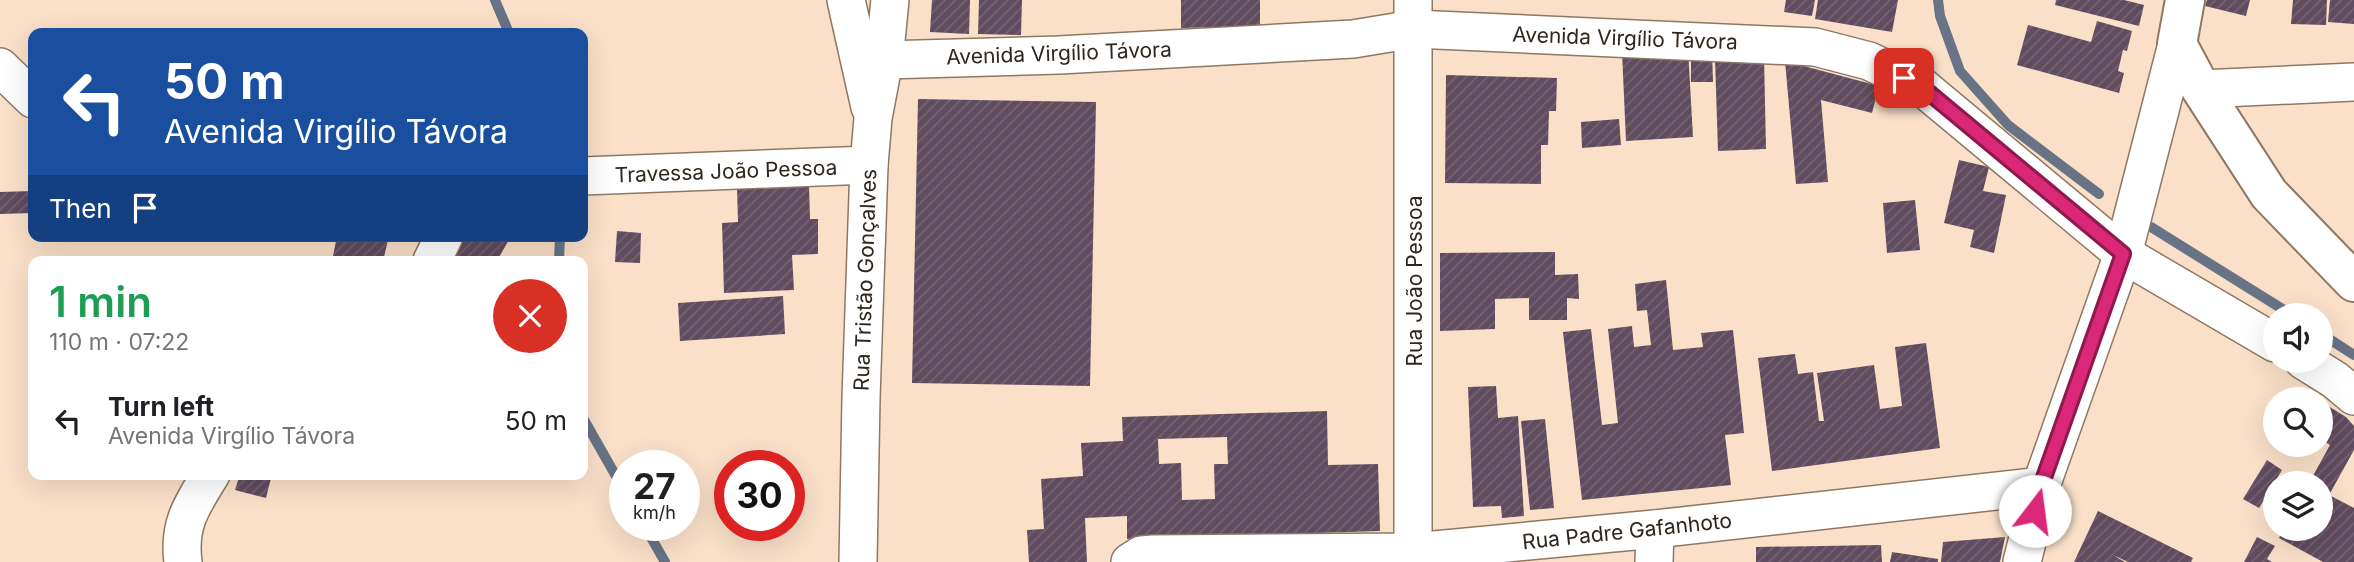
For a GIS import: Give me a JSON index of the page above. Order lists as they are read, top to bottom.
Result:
{
  "streets": {
    "street": [
      "Avenida Virgílio Távora",
      "Travessa João Pessoa",
      "Rua Tristão Gonçalves",
      "Rua João Pessoa",
      "Rua Padre Gafanhoto"
    ]
  },
  "crossings": [
    ["Avenida Virgílio Távora", "Rua Tristão Gonçalves"],
    ["Avenida Virgílio Távora", "Rua João Pessoa"],
    ["Travessa João Pessoa", "Rua Tristão Gonçalves"],
    ["Rua João Pessoa", "Rua Padre Gafanhoto"]
  ],
  "page": {
    "turn": ["50 m", "Avenida Virgílio Távora"],
    "then": "Then",
    "heading": ["1 min", "110 m · 07:22"],
    "list": [
      {
        "name": "Turn left",
        "note": "Avenida Virgílio Távora",
        "value": "50 m"
      }
    ],
    "speed": "27 km/h",
    "limit": "30"
  }
}
